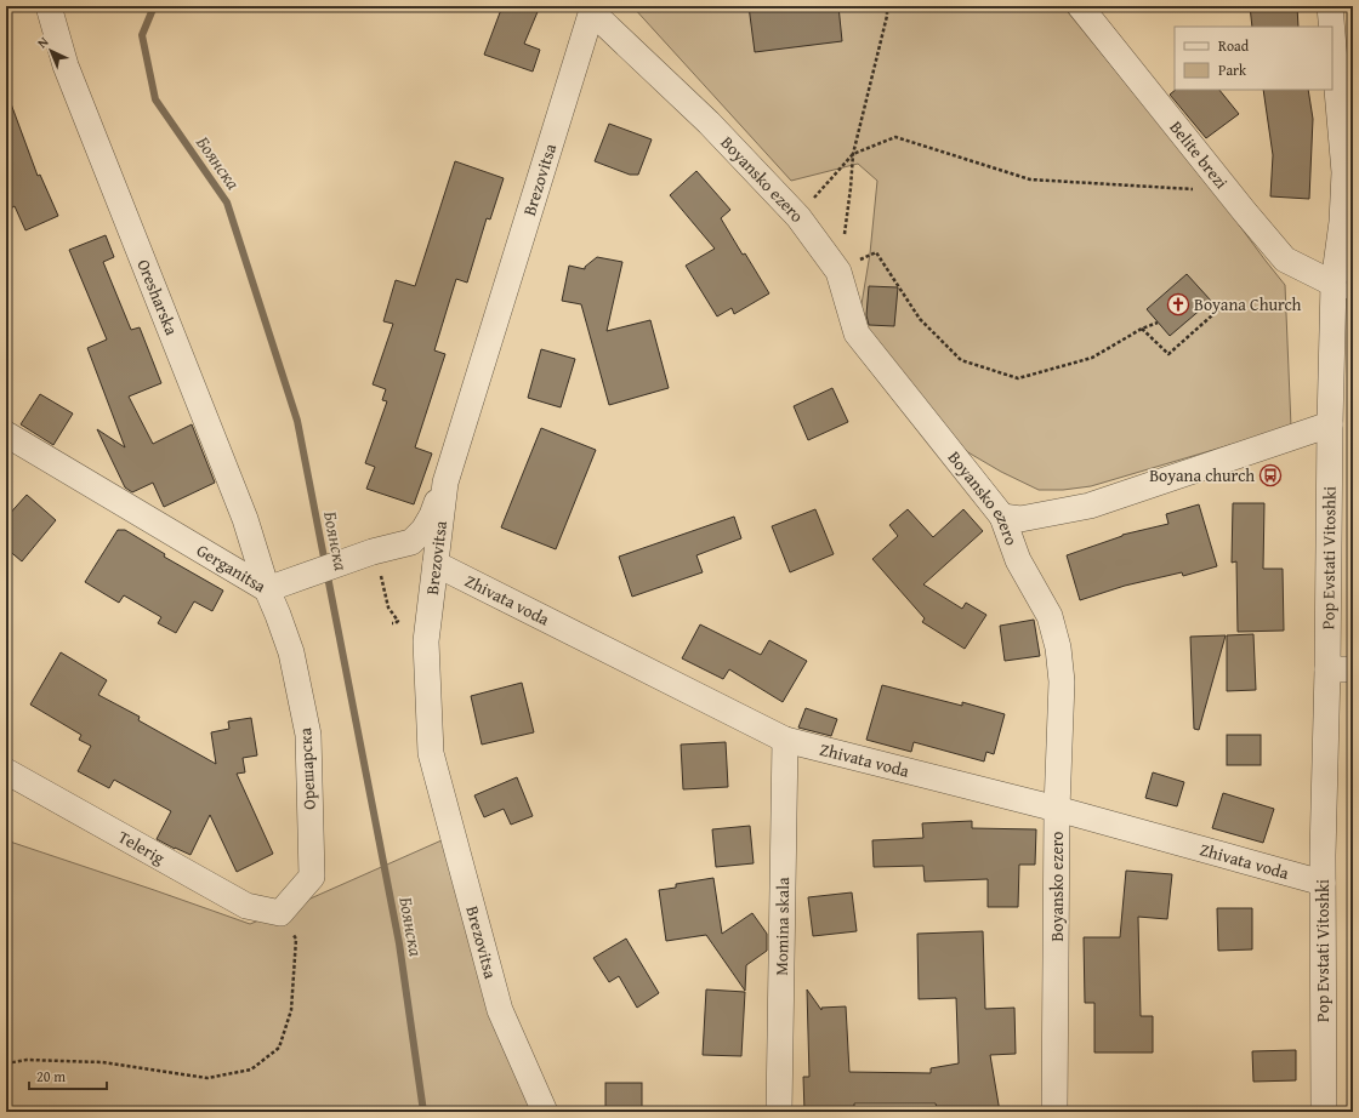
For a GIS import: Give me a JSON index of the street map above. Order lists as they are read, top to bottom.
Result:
{
  "streets": {
    "street": [
      "Belite brezi",
      "Brezovitsa",
      "Boyansko ezero",
      "Oresharska",
      "Pop Evstati Vitoshki",
      "Gerganitsa",
      "Zhivata voda",
      "Орешарска",
      "Telerig",
      "Momina skala"
    ]
  },
  "crossings": [
    ["Belite brezi", "Pop Evstati Vitoshki"],
    ["Brezovitsa", "Boyansko ezero"],
    ["Brezovitsa", "Gerganitsa"],
    ["Brezovitsa", "Zhivata voda"],
    ["Boyansko ezero", "Zhivata voda"],
    ["Oresharska", "Gerganitsa"],
    ["Oresharska", "Орешарска"],
    ["Pop Evstati Vitoshki", "Zhivata voda"],
    ["Gerganitsa", "Орешарска"],
    ["Zhivata voda", "Momina skala"],
    ["Орешарска", "Telerig"]
  ],
  "water": ["Боянска"],
  "places": {
    "church": ["Boyana Church"],
    "bus stop": ["Boyana church"]
  },
  "legend": ["Road", "Park"],
  "scale_bar": "20 m",
  "north": "top left"
}
